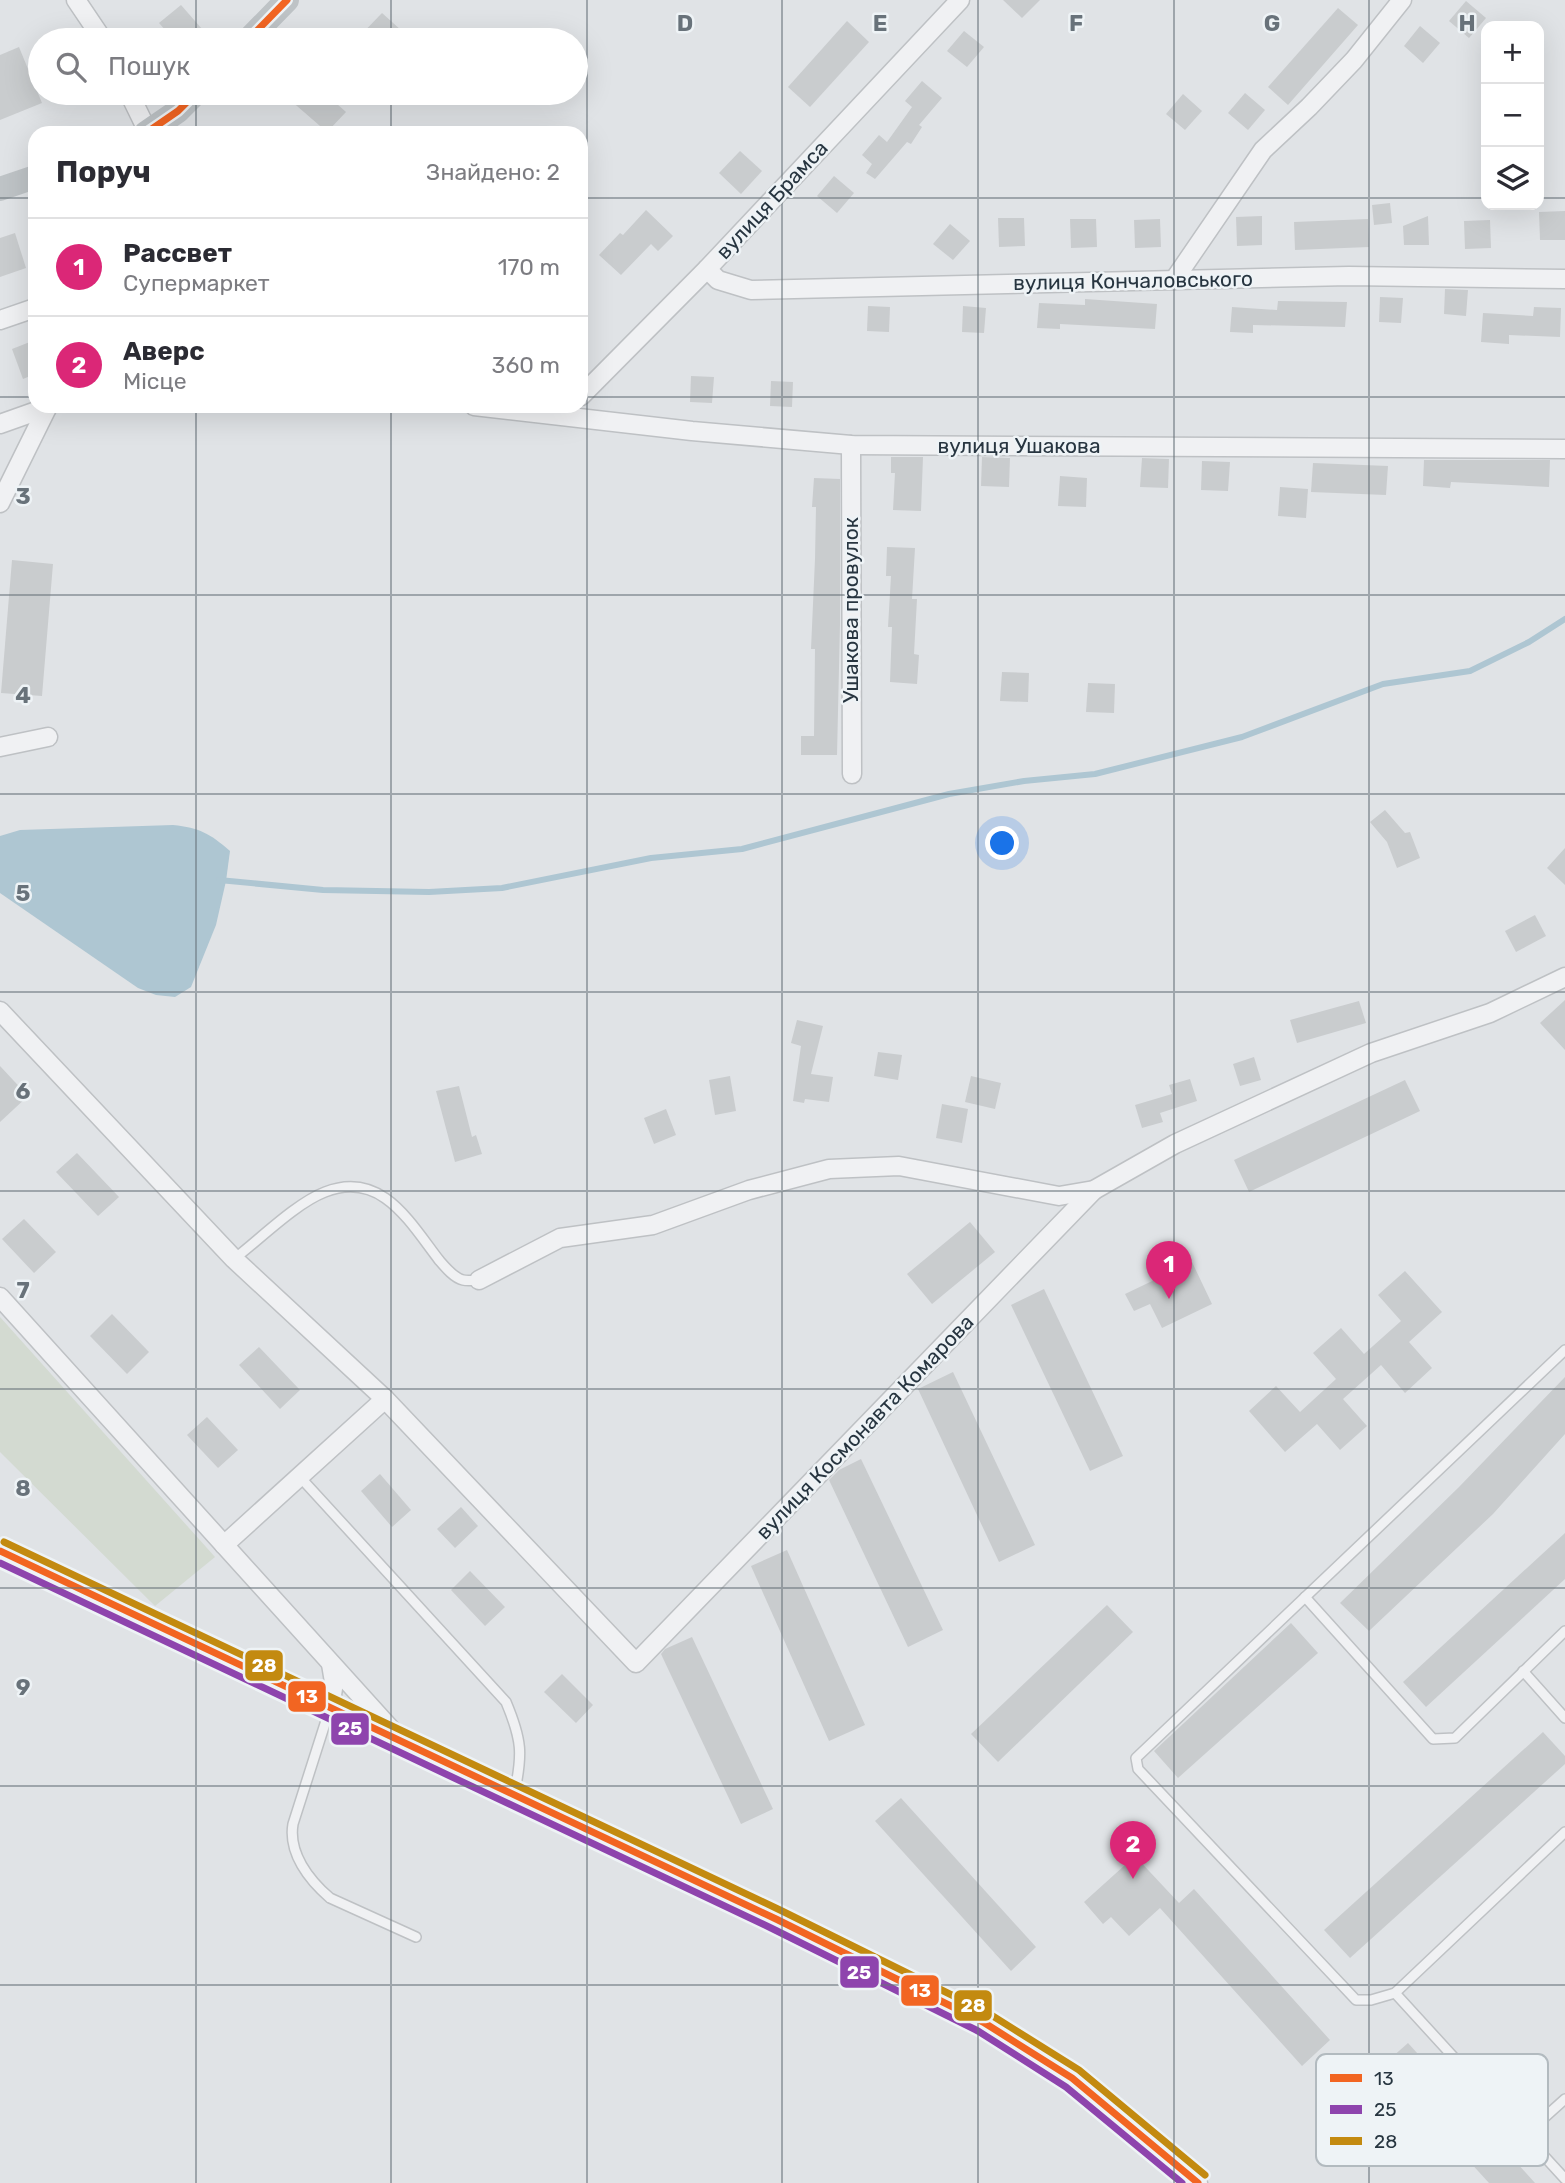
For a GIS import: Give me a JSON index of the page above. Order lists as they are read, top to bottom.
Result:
{
  "streets": {
    "street": [
      "вулиця Брамса",
      "вулиця Кончаловського",
      "вулиця Ушакова",
      "Ушакова провулок",
      "вулиця Космонавта Комарова"
    ]
  },
  "crossings": [
    ["вулиця Брамса", "вулиця Кончаловського"],
    ["вулиця Ушакова", "Ушакова провулок"]
  ],
  "lines": ["transit line 13", "transit line 28", "transit line 25"],
  "legend": ["13", "25", "28"],
  "page": {
    "map_buttons": ["+", "−"],
    "search": "Пошук",
    "heading": ["Поруч", "Знайдено: 2"],
    "list": [
      {
        "mark": "1",
        "name": "Рассвет",
        "note": "Супермаркет",
        "value": "170 m"
      },
      {
        "mark": "2",
        "name": "Аверс",
        "note": "Місце",
        "value": "360 m"
      }
    ],
    "pins": ["1", "2"]
  },
  "grid": {
    "columns": [
      "D",
      "E",
      "F",
      "G",
      "H"
    ],
    "rows": [
      "3",
      "4",
      "5",
      "6",
      "7",
      "8",
      "9"
    ]
  }
}
